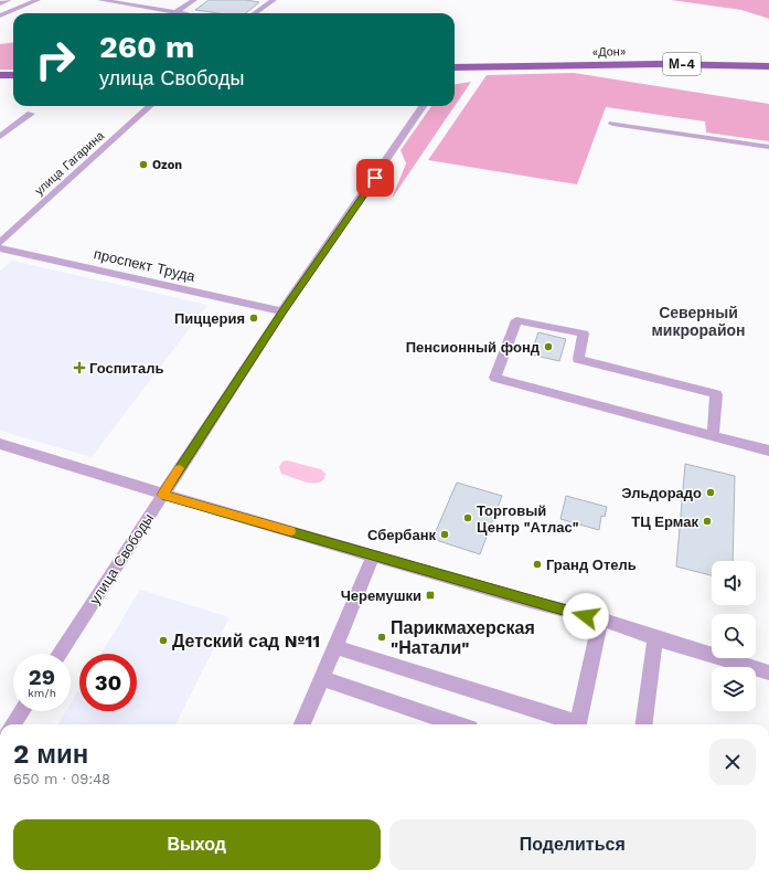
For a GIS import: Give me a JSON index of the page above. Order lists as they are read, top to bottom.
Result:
{
  "streets": {
    "main road": ["«Дон»", "М-4"],
    "street": ["улица Гагарина", "проспект Труда", "улица Свободы"]
  },
  "crossings": [
    ["проспект Труда", "улица Свободы"]
  ],
  "districts": ["Северный микрорайон"],
  "places": {
    "other": [
      "Ozon",
      "Пиццерия",
      "Пенсионный фонд",
      "Эльдорадо",
      "Торговый Центр \"Атлас\"",
      "ТЦ Ермак",
      "Сбербанк",
      "Гранд Отель",
      "Парикмахерская \"Натали\"",
      "Детский сад №11"
    ],
    "health": ["Госпиталь"],
    "transit": ["Черемушки"]
  },
  "page": {
    "turn": ["260 m", "улица Свободы"],
    "speed": "29 km/h",
    "limit": "30",
    "heading": ["2 мин", "650 m · 09:48"],
    "buttons": ["Выход", "Поделиться"]
  }
}
